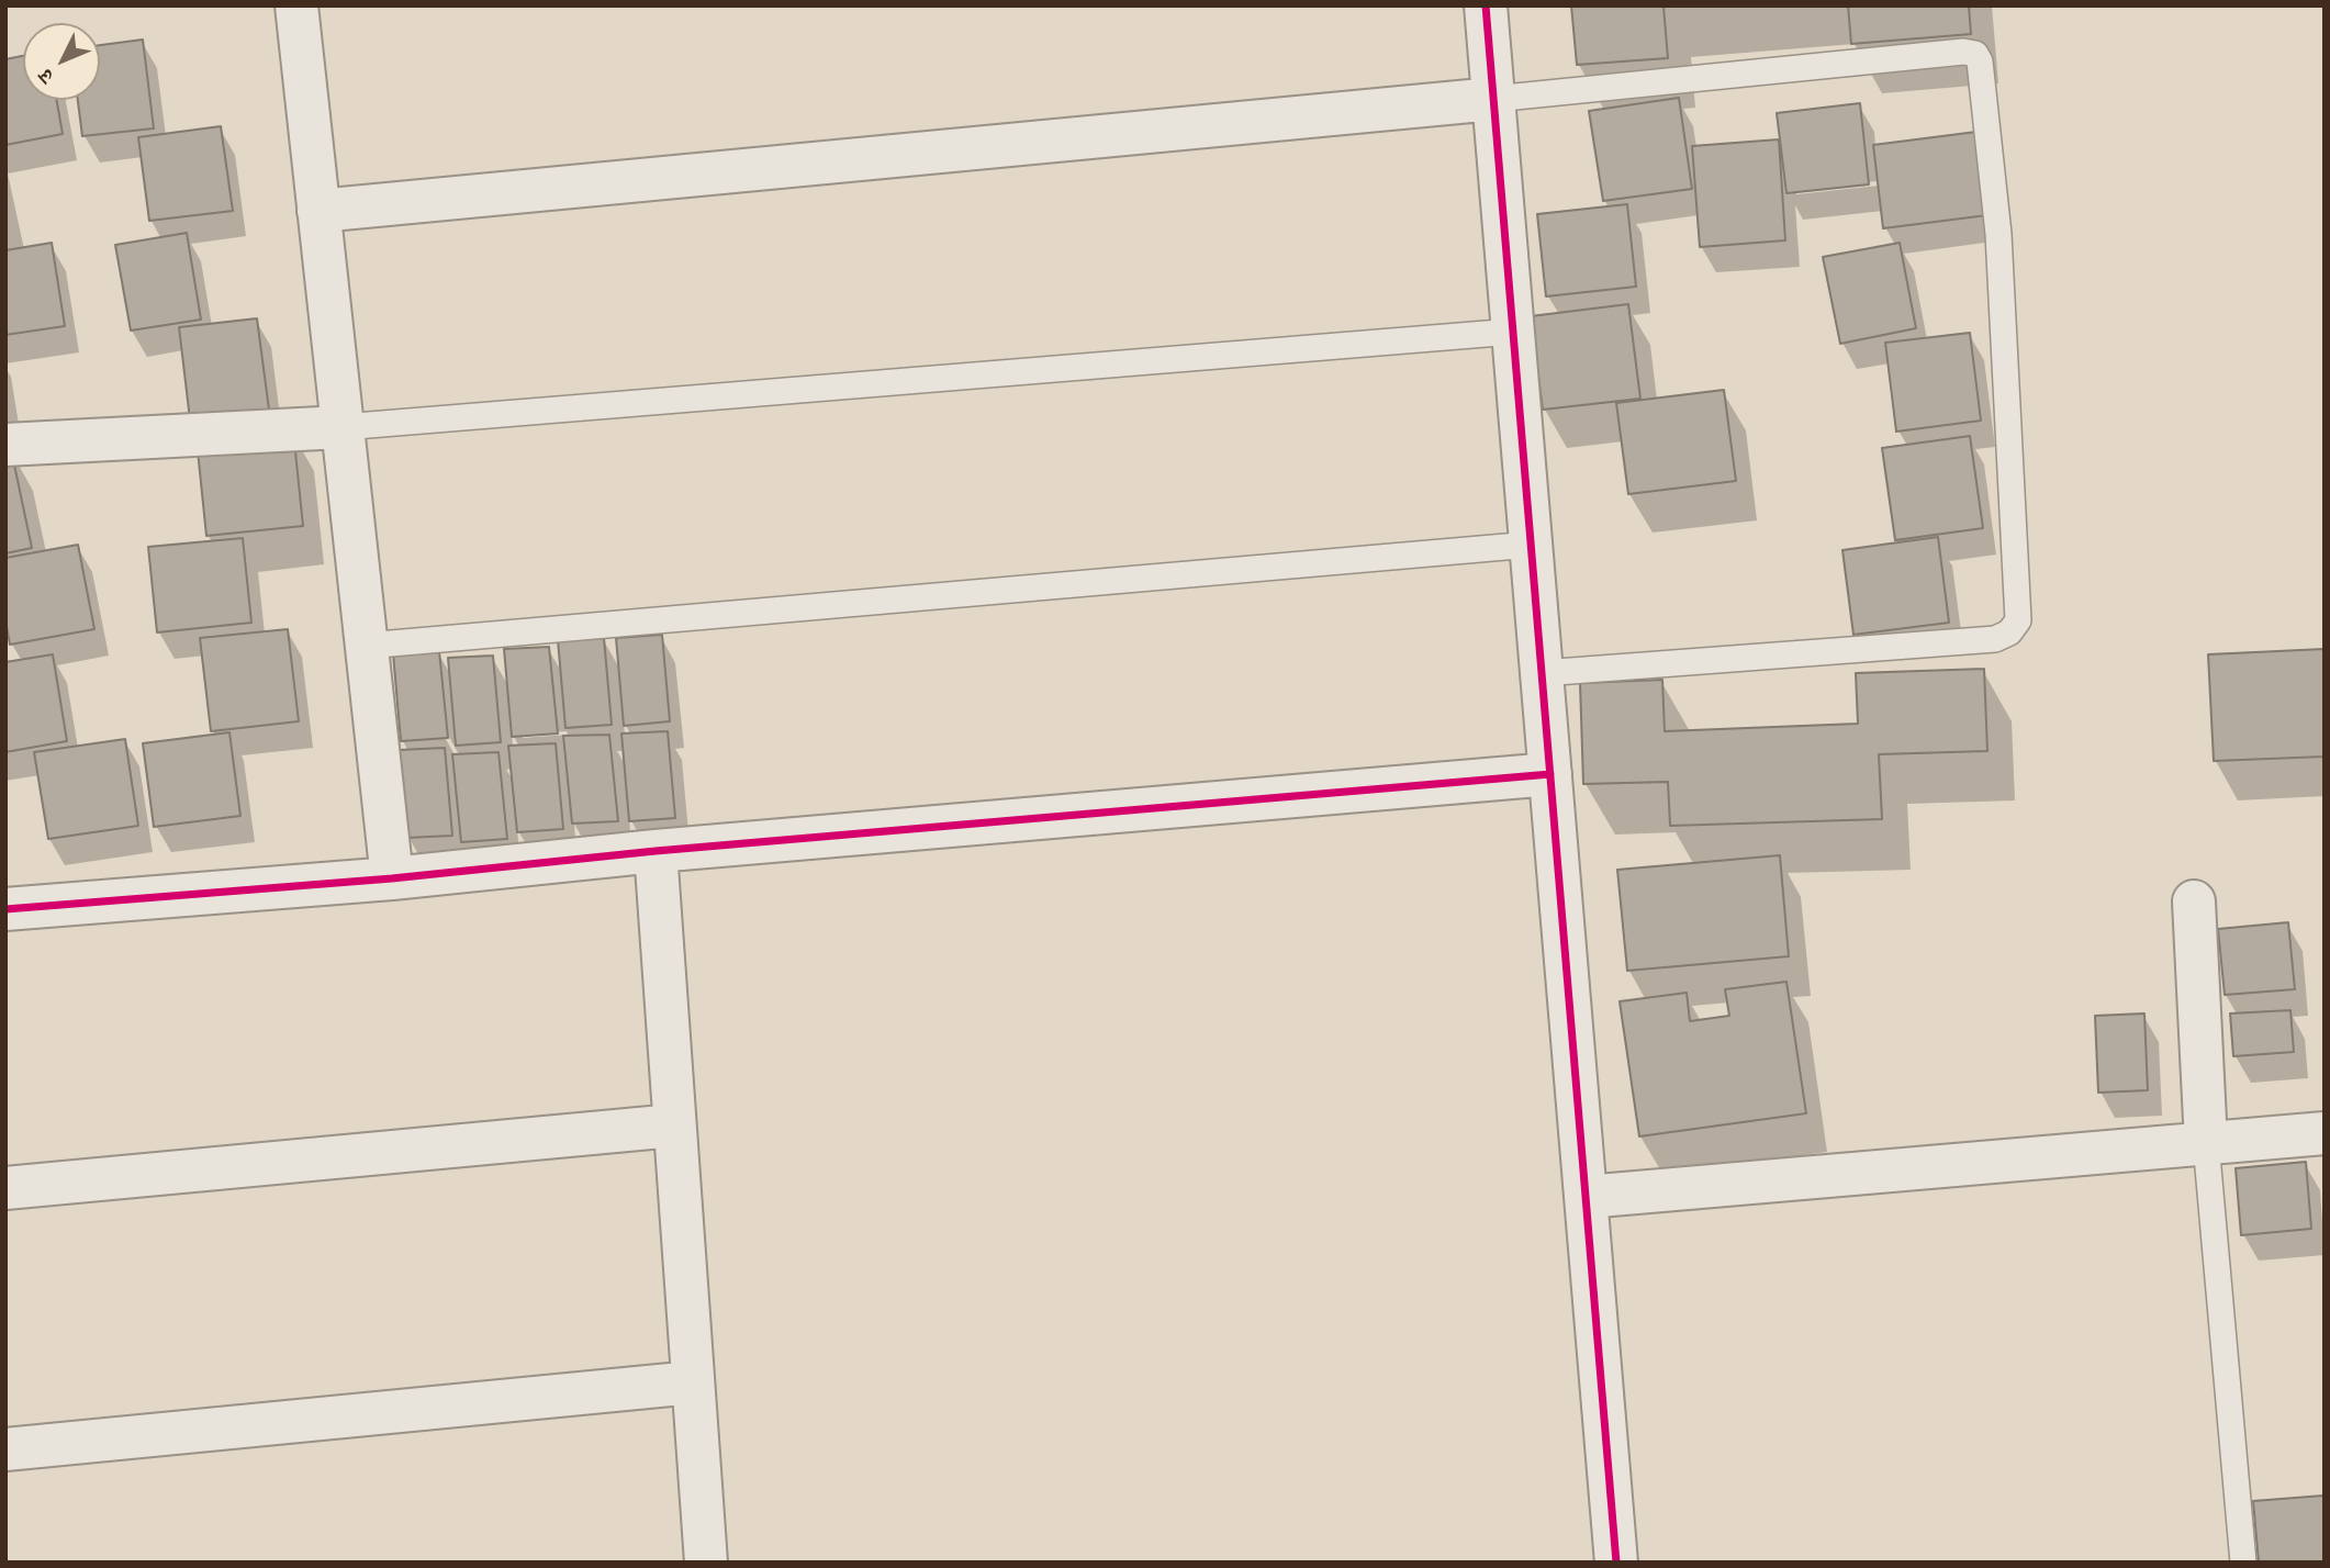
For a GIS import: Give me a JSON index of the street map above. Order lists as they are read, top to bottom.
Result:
{
  "north": "bottom left"
}
